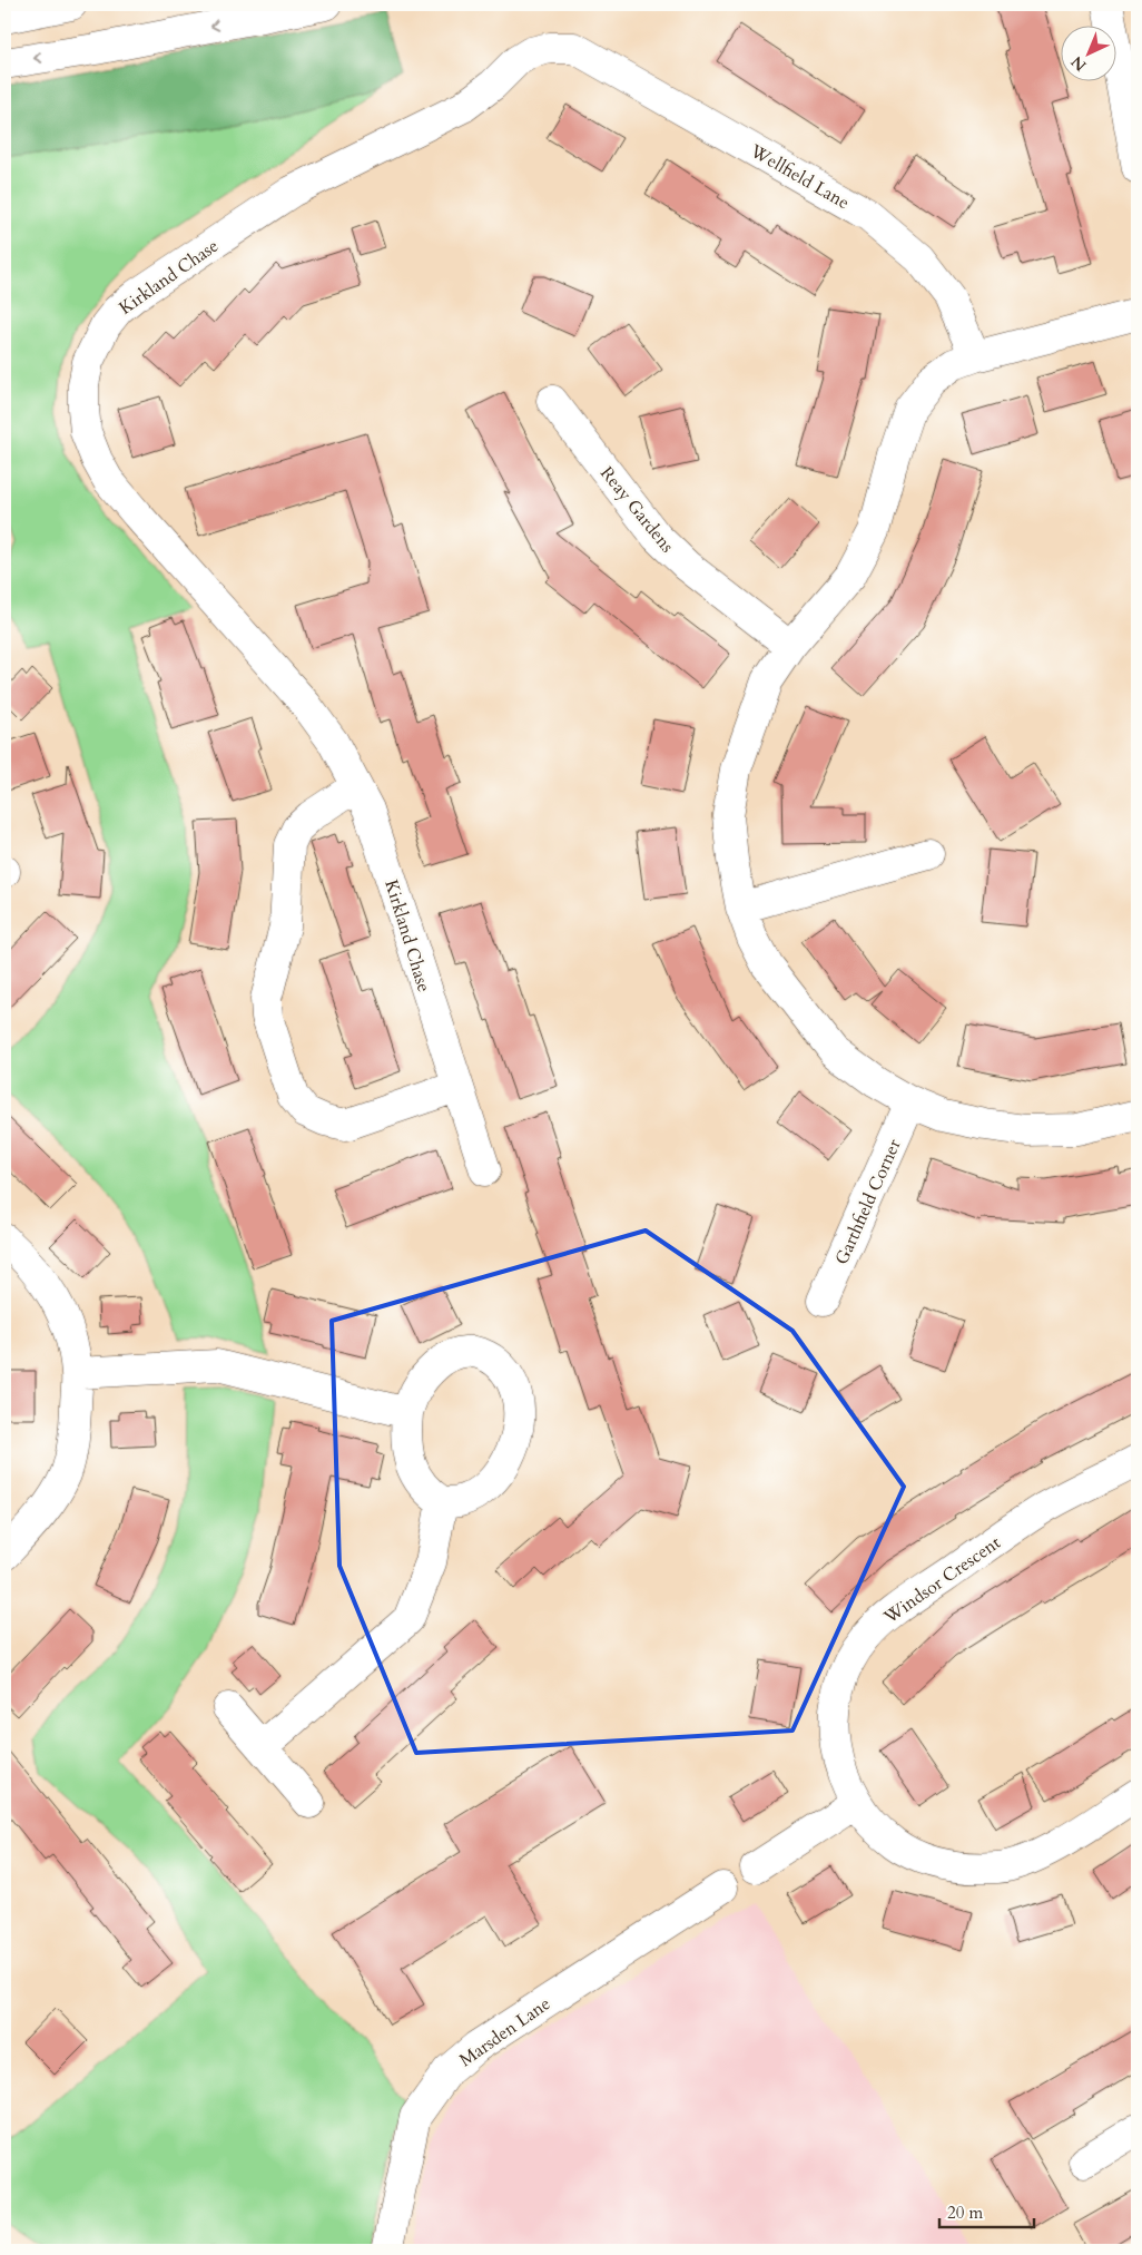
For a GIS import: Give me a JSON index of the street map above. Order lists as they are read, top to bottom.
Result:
{
  "streets": {
    "main road": [
      "Wellfield Lane",
      "Kirkland Chase",
      "Reay Gardens",
      "Garthfield Corner",
      "Windsor Crescent",
      "Marsden Lane"
    ]
  },
  "crossings": [
    ["Wellfield Lane", "Kirkland Chase"]
  ],
  "scale_bar": "20 m",
  "north": "bottom left"
}
